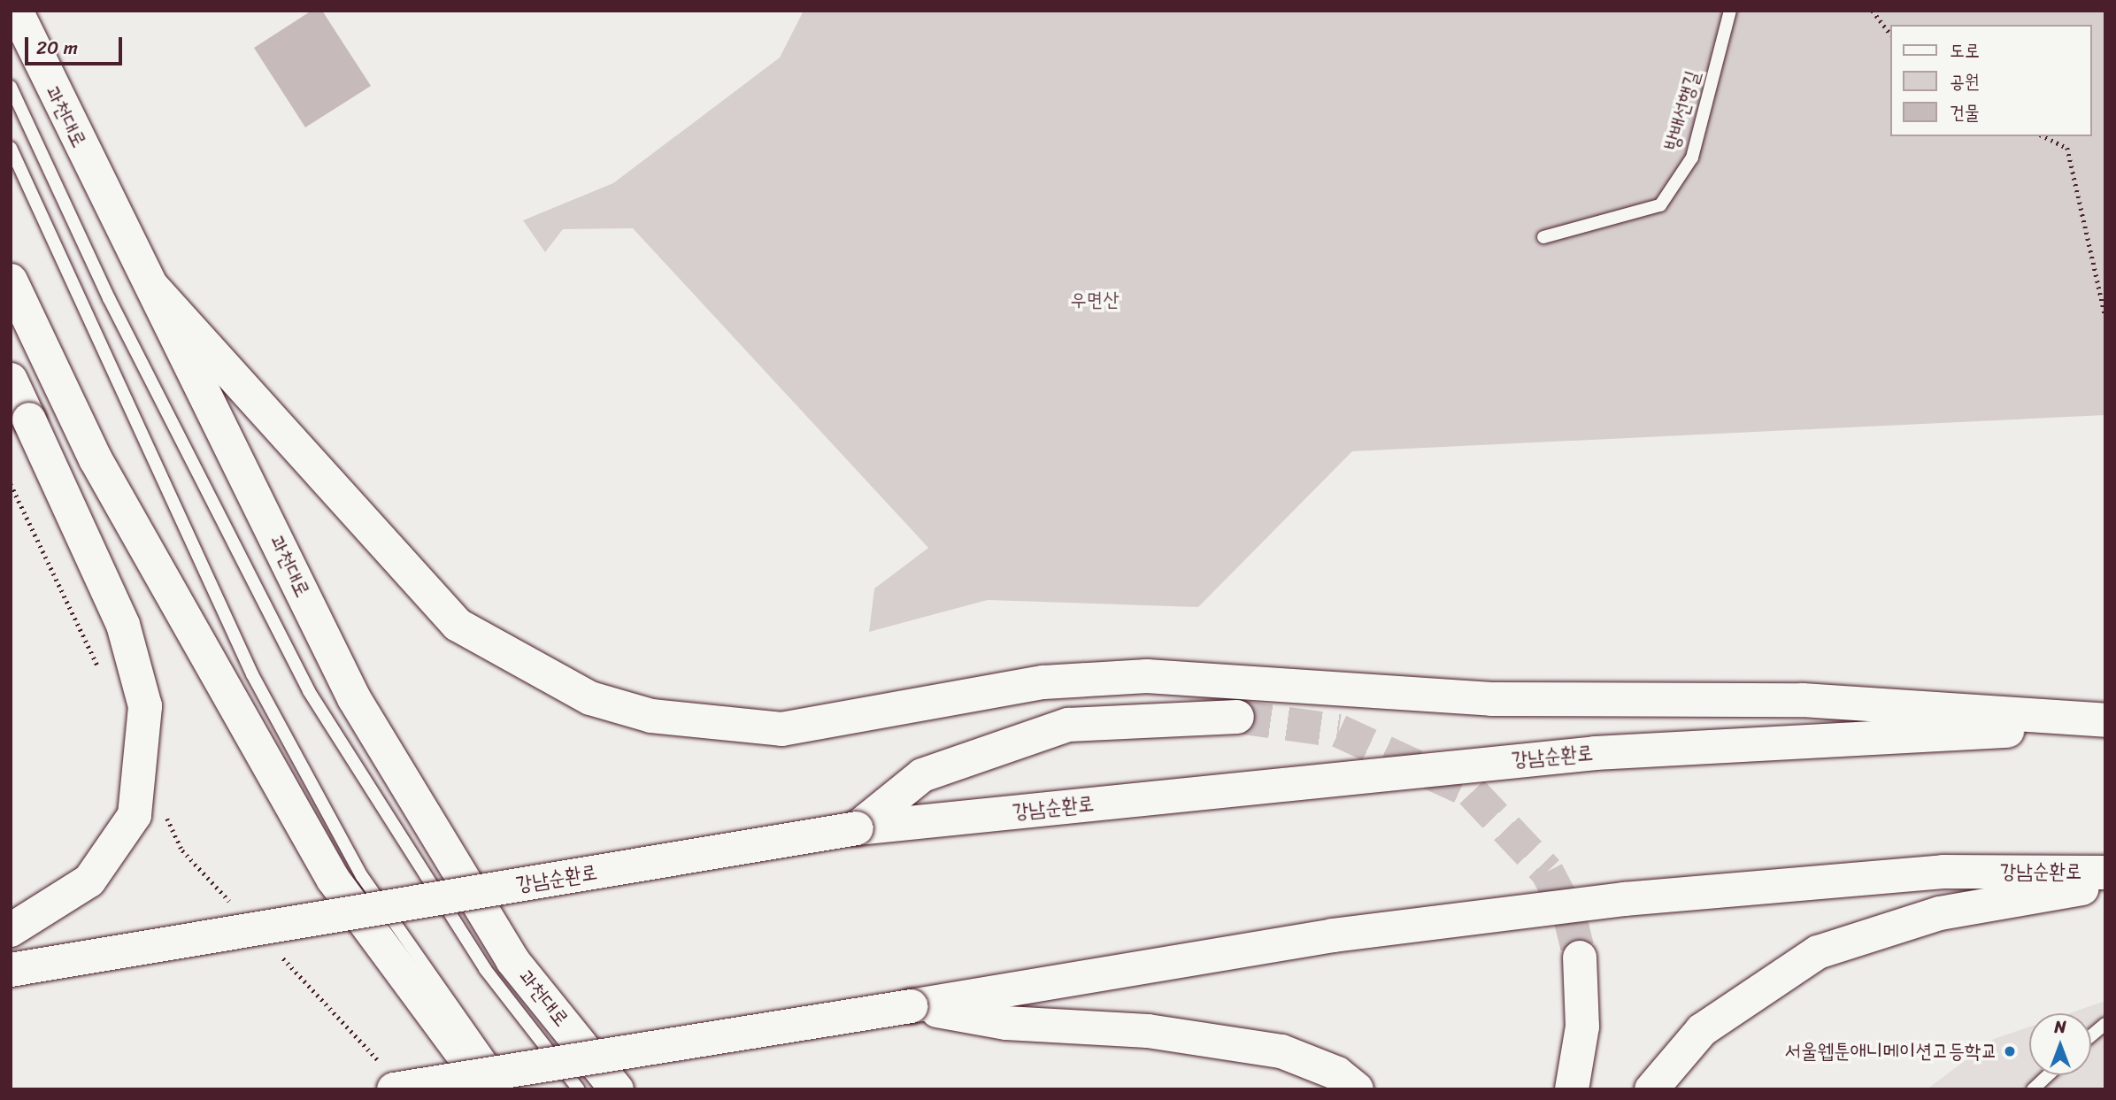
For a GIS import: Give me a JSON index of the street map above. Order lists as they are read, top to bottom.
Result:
{
  "streets": {
    "main road": ["과천대로", "강남순환로"],
    "lane": ["방배선행길"]
  },
  "parks": ["우면산"],
  "places": ["서울웹툰애니메이션고등학교"],
  "legend": ["도로", "공원", "건물"],
  "scale_bar": "20 m",
  "north": "top"
}
